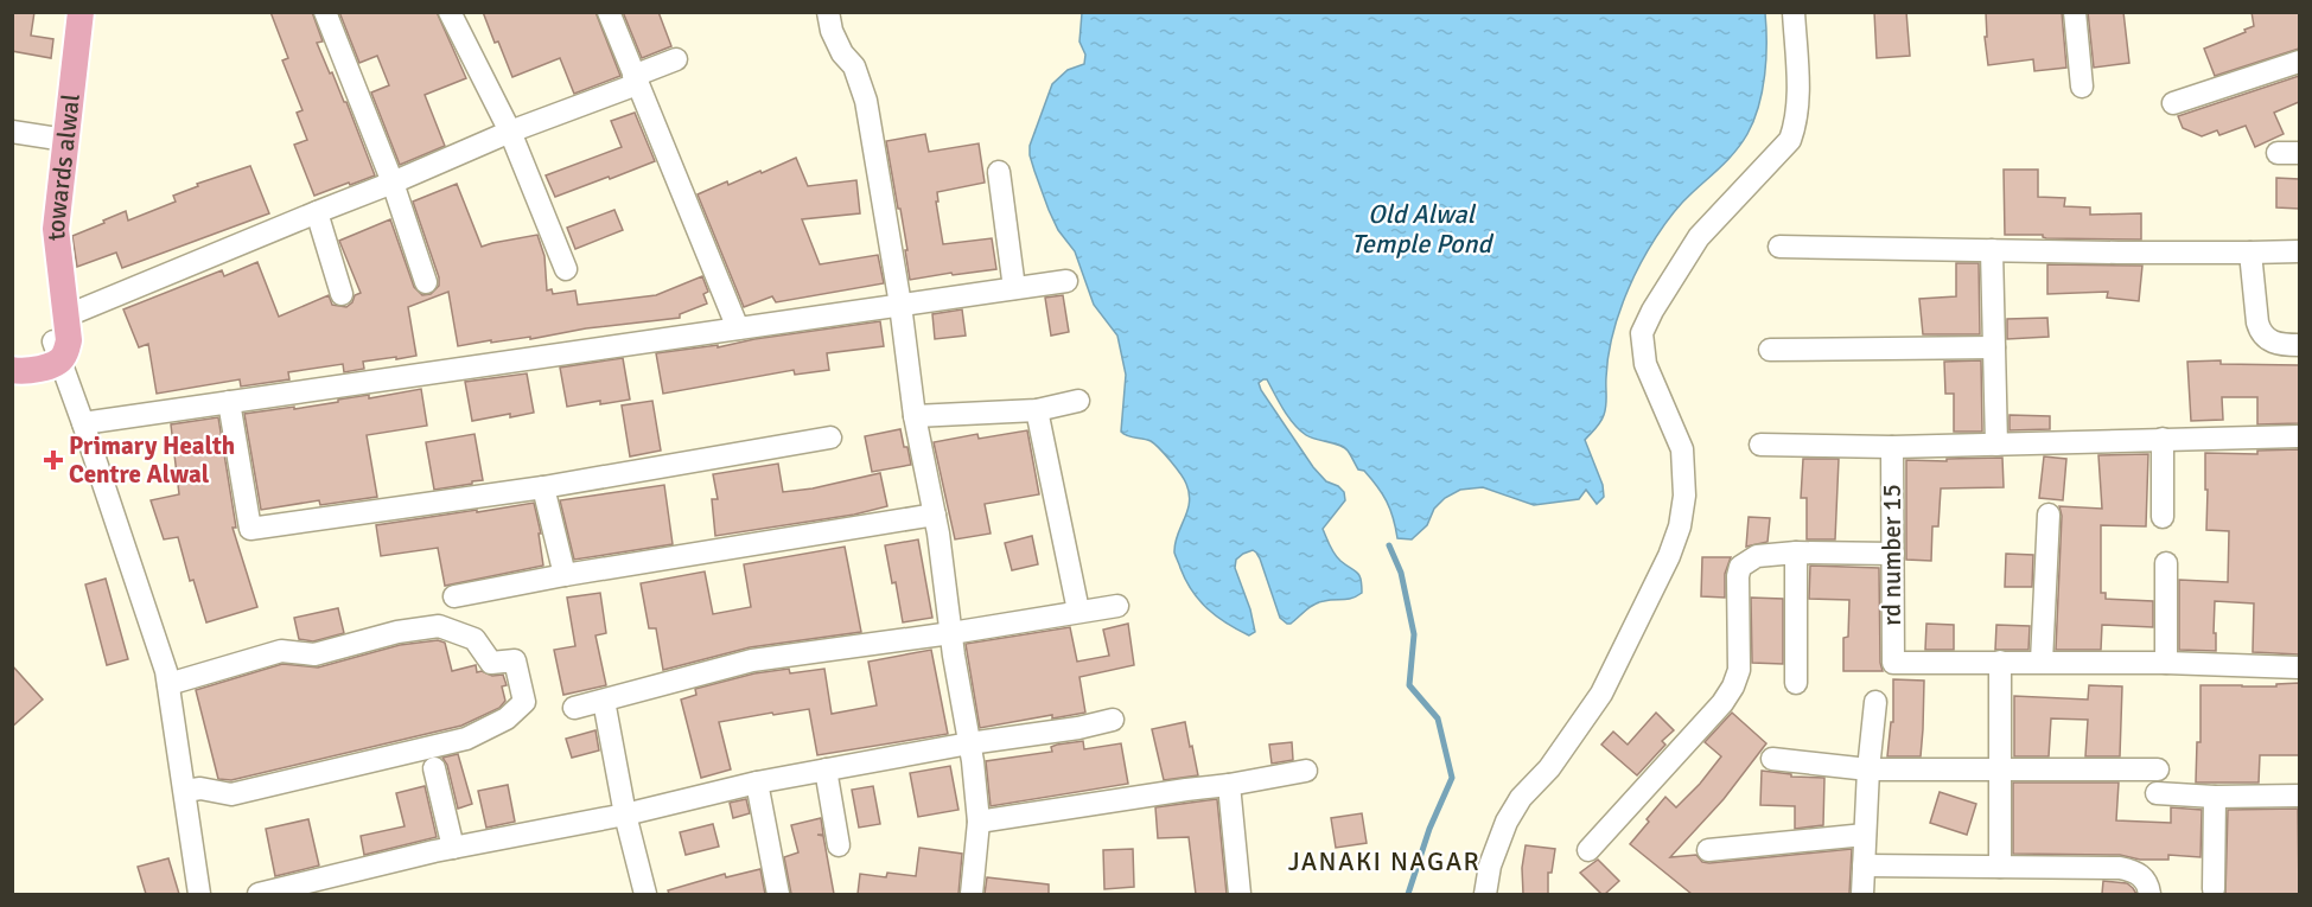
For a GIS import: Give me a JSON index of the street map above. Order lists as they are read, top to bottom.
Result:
{
  "streets": {
    "main road": ["towards alwal"],
    "street": ["rd number 15"]
  },
  "districts": ["JANAKI NAGAR"],
  "water": ["Old Alwal Temple Pond"],
  "places": {
    "health": ["Primary Health Centre Alwal"]
  }
}
